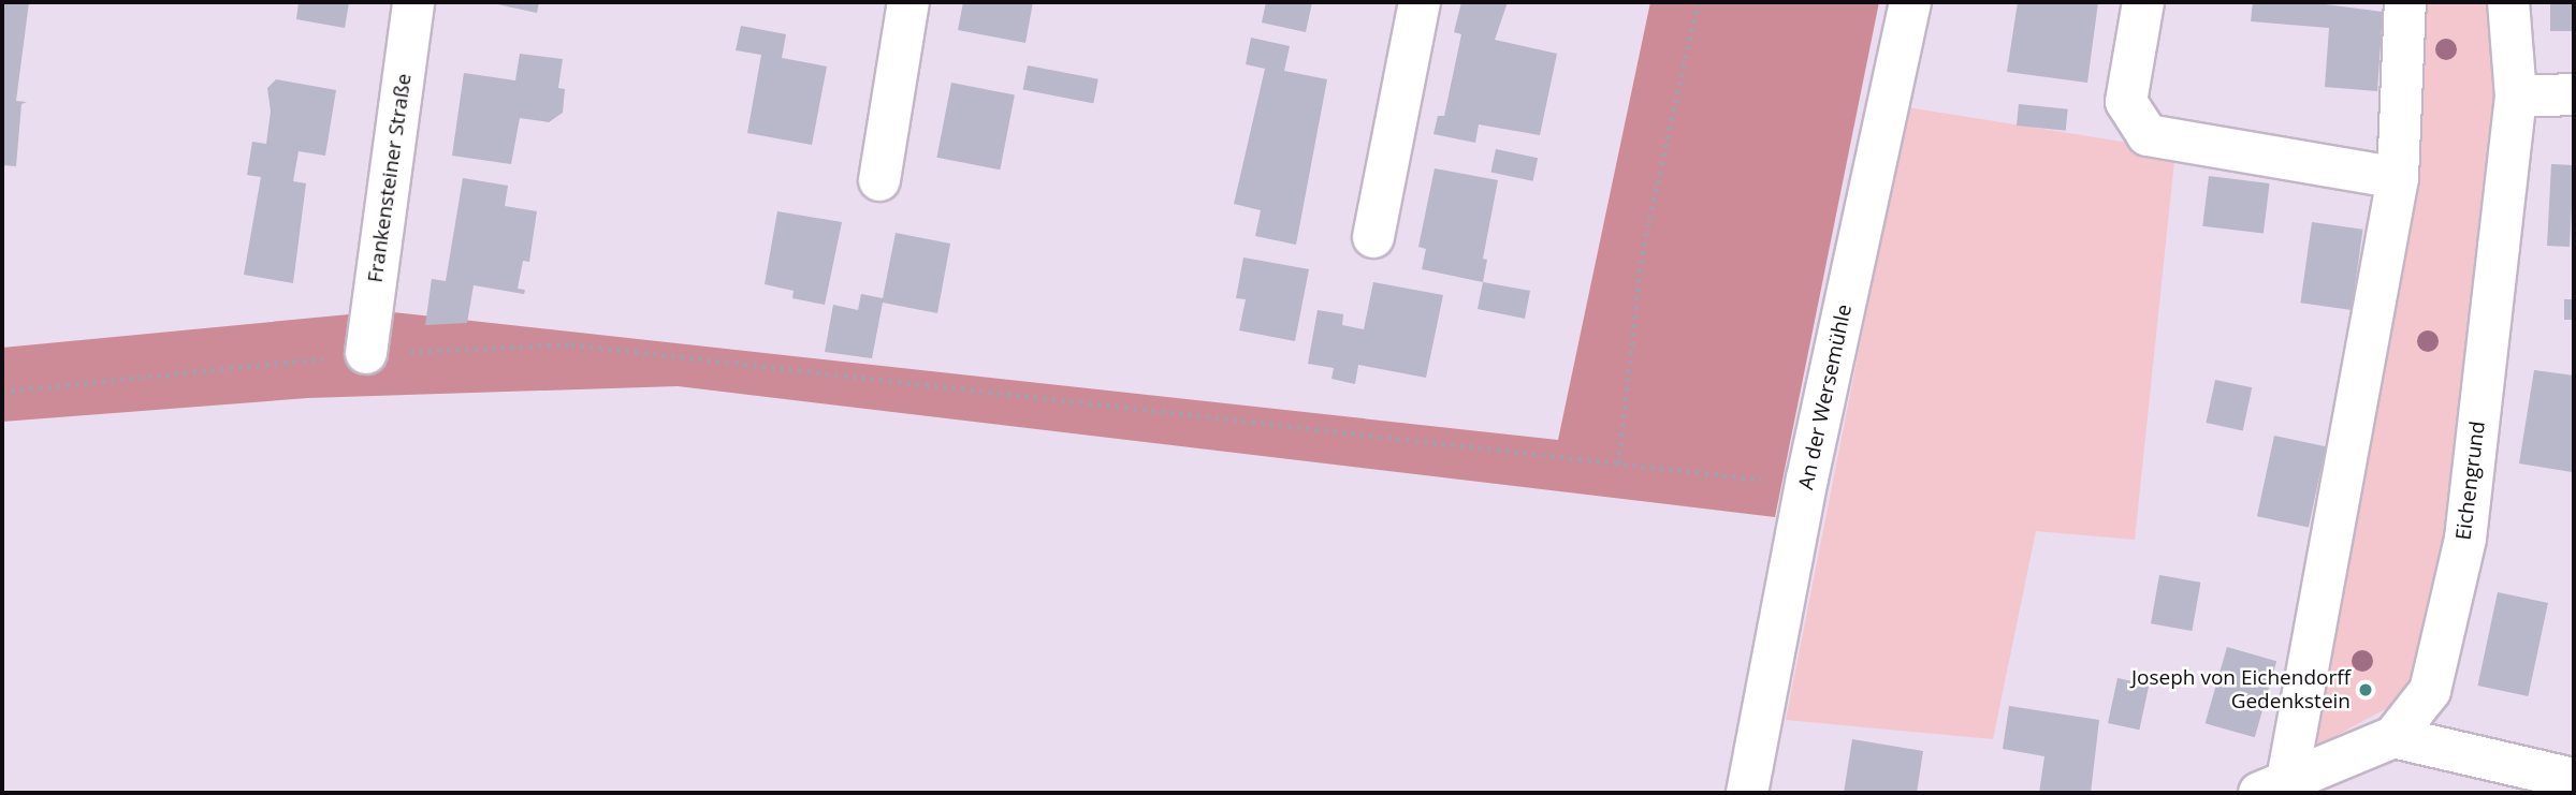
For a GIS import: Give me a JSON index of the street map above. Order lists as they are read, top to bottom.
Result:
{
  "streets": {
    "street": ["Frankensteiner Straße", "An der Wersemühle", "Eichengrund"]
  },
  "places": ["Joseph von Eichendorff Gedenkstein"]
}
